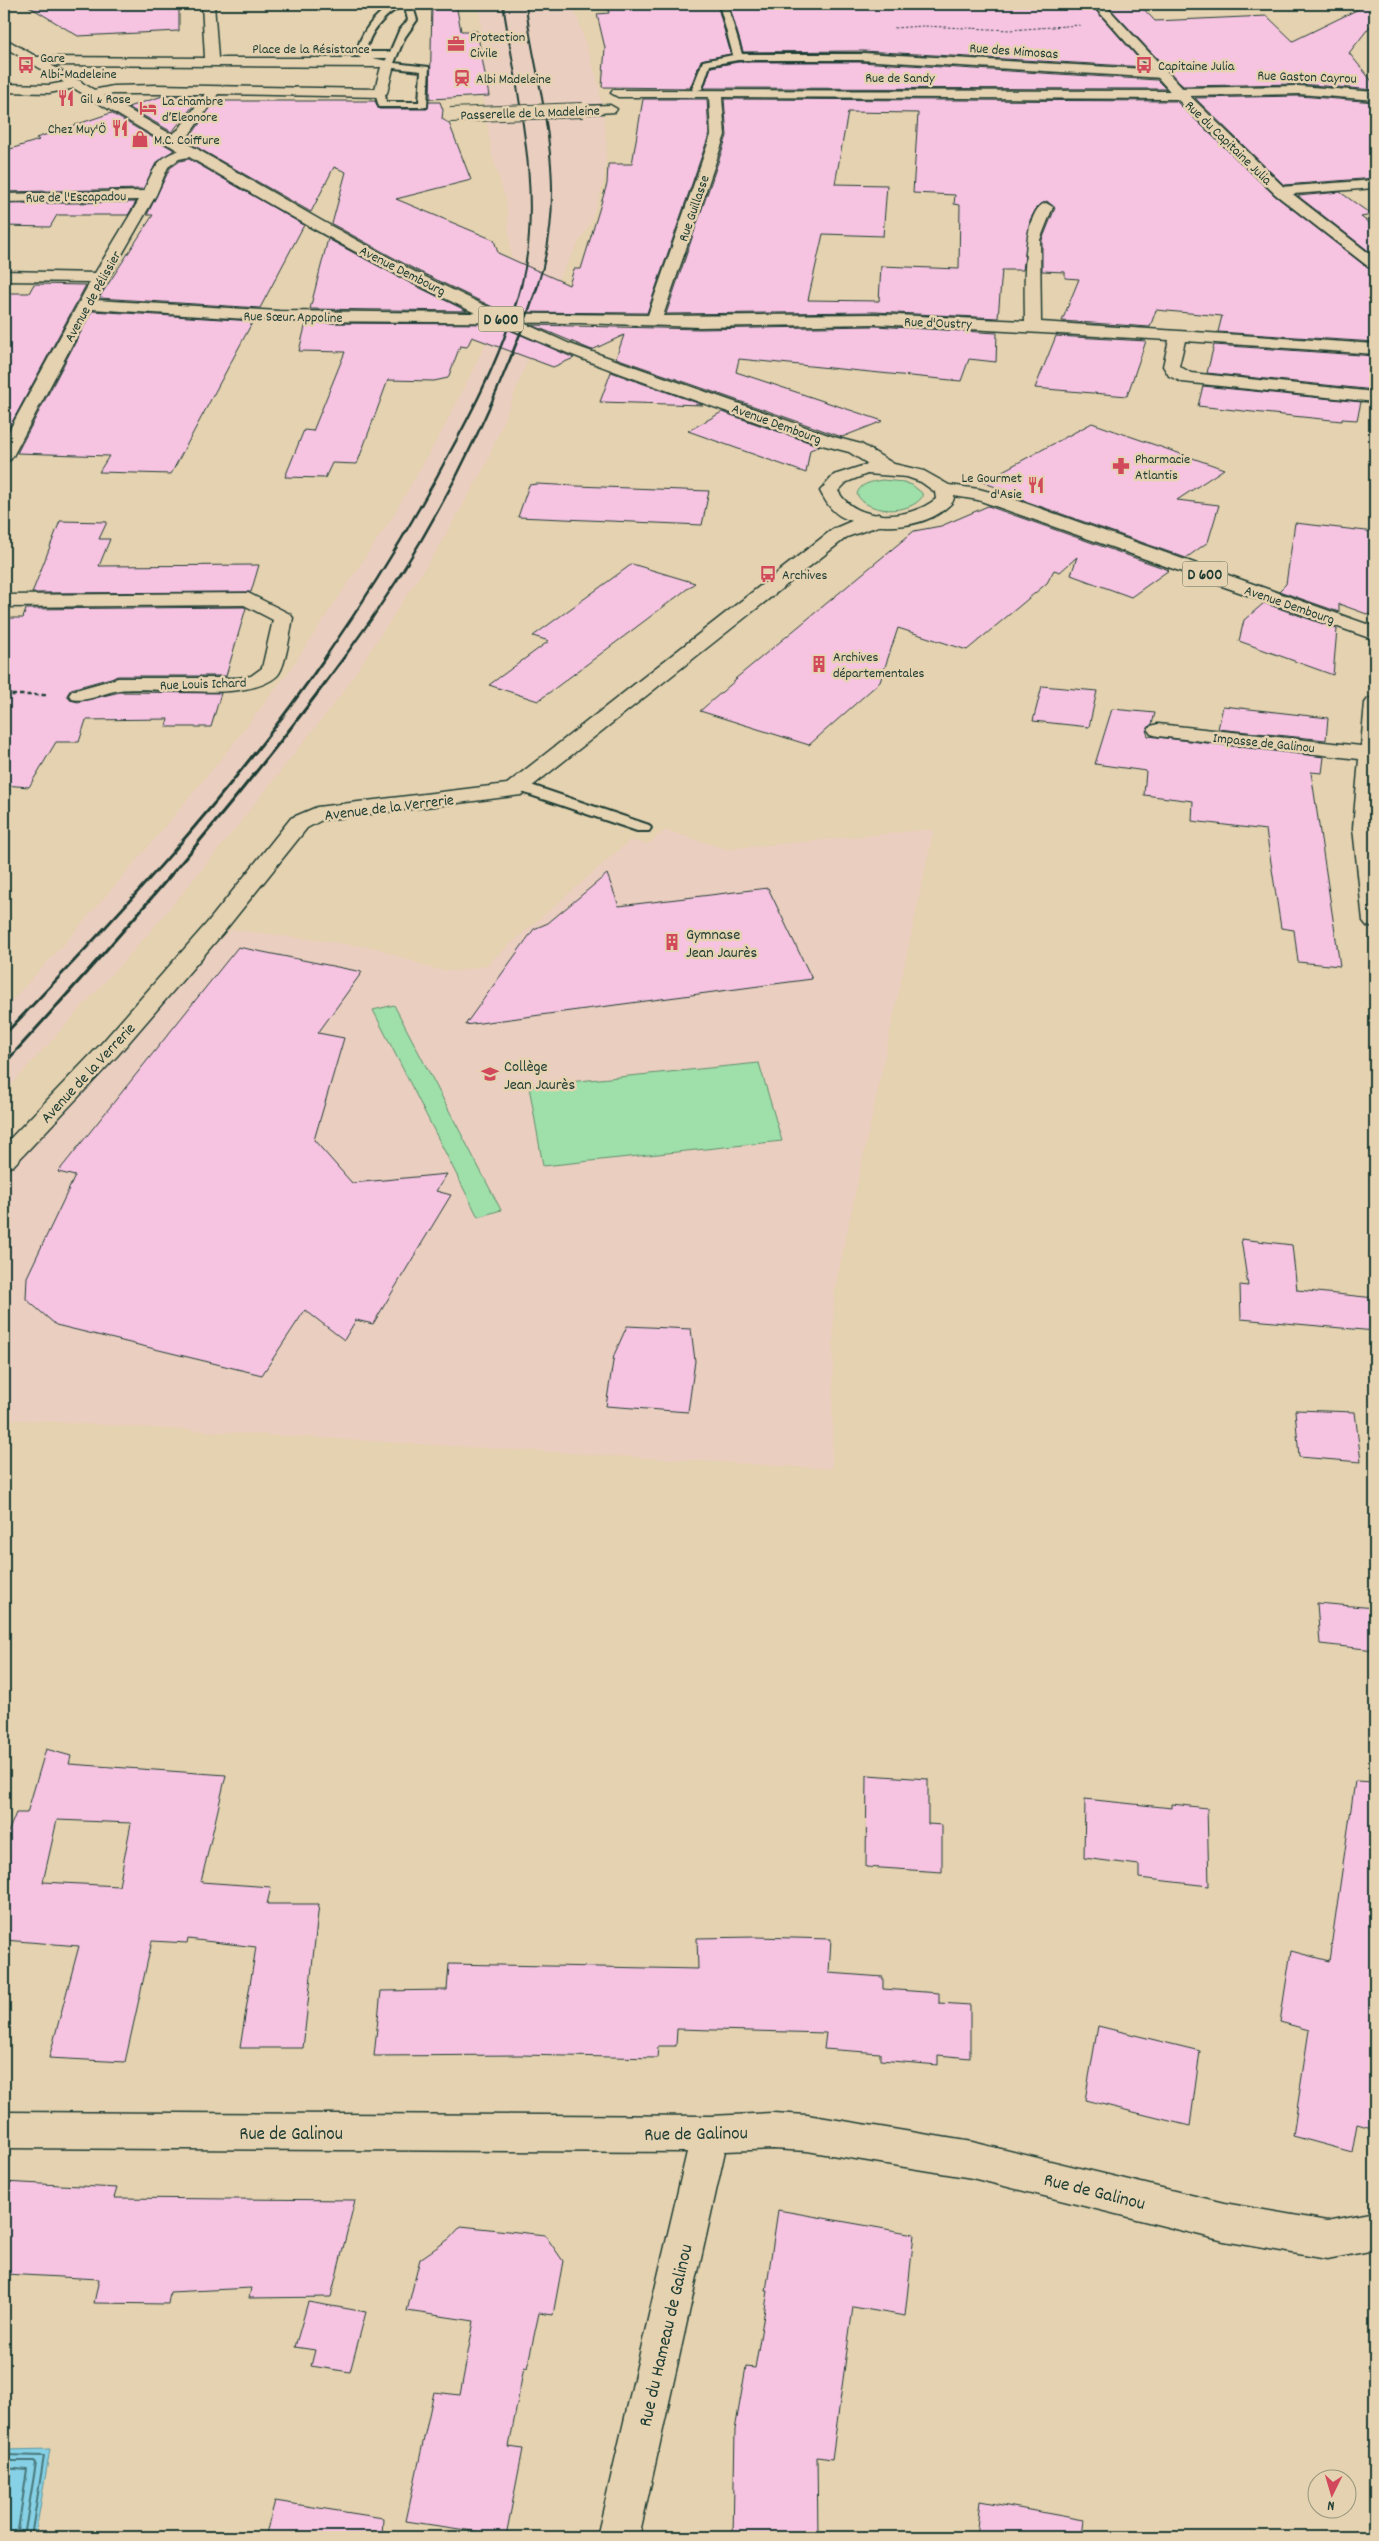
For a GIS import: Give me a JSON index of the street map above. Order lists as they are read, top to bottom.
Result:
{
  "streets": {
    "street": [
      "Place de la Résistance",
      "Rue des Mimosas",
      "Rue Gaston Cayrou",
      "Rue de Sandy",
      "Passerelle de la Madeleine",
      "Rue du Capitaine Julia",
      "Rue de l'Escapadou",
      "Rue Guillasse",
      "Avenue Dembourg",
      "Avenue de Pélissier",
      "Rue Sœur Appoline",
      "D 600",
      "Rue d'Oustry",
      "Rue Louis Ichard",
      "Impasse de Galinou",
      "Avenue de la Verrerie",
      "Rue de Galinou",
      "Rue du Hameau de Galinou"
    ]
  },
  "crossings": [
    ["Place de la Résistance", "Avenue Dembourg"],
    ["Rue des Mimosas", "Rue du Capitaine Julia"],
    ["Rue Gaston Cayrou", "Rue de Sandy"],
    ["Rue Gaston Cayrou", "Rue du Capitaine Julia"],
    ["Rue de Sandy", "Rue du Capitaine Julia"],
    ["Rue de Sandy", "Rue Guillasse"],
    ["Rue de l'Escapadou", "Avenue de Pélissier"],
    ["Rue Guillasse", "Rue d'Oustry"],
    ["Avenue Dembourg", "Avenue de Pélissier"],
    ["Avenue Dembourg", "Rue Sœur Appoline"],
    ["Avenue Dembourg", "Rue d'Oustry"],
    ["Avenue Dembourg", "Avenue de la Verrerie"],
    ["Avenue de Pélissier", "Rue Sœur Appoline"],
    ["Rue Sœur Appoline", "Rue d'Oustry"],
    ["Rue de Galinou", "Rue du Hameau de Galinou"]
  ],
  "places": {
    "office": ["Protection Civile"],
    "bus stop": ["Gare Albi-Madeleine", "Capitaine Julia", "Archives"],
    "station": ["Albi Madeleine"],
    "restaurant": ["Gil & Rose", "Chez Muy'Ö", "Le Gourmet d'Asie"],
    "hotel": ["La chambre d’Eleonore"],
    "shop": ["M.C. Coiffure"],
    "pharmacy": ["Pharmacie Atlantis"],
    "building": ["Archives départementales", "Gymnase Jean Jaurès"],
    "school or university": ["Collège Jean Jaurès"]
  },
  "north": "bottom"
}
